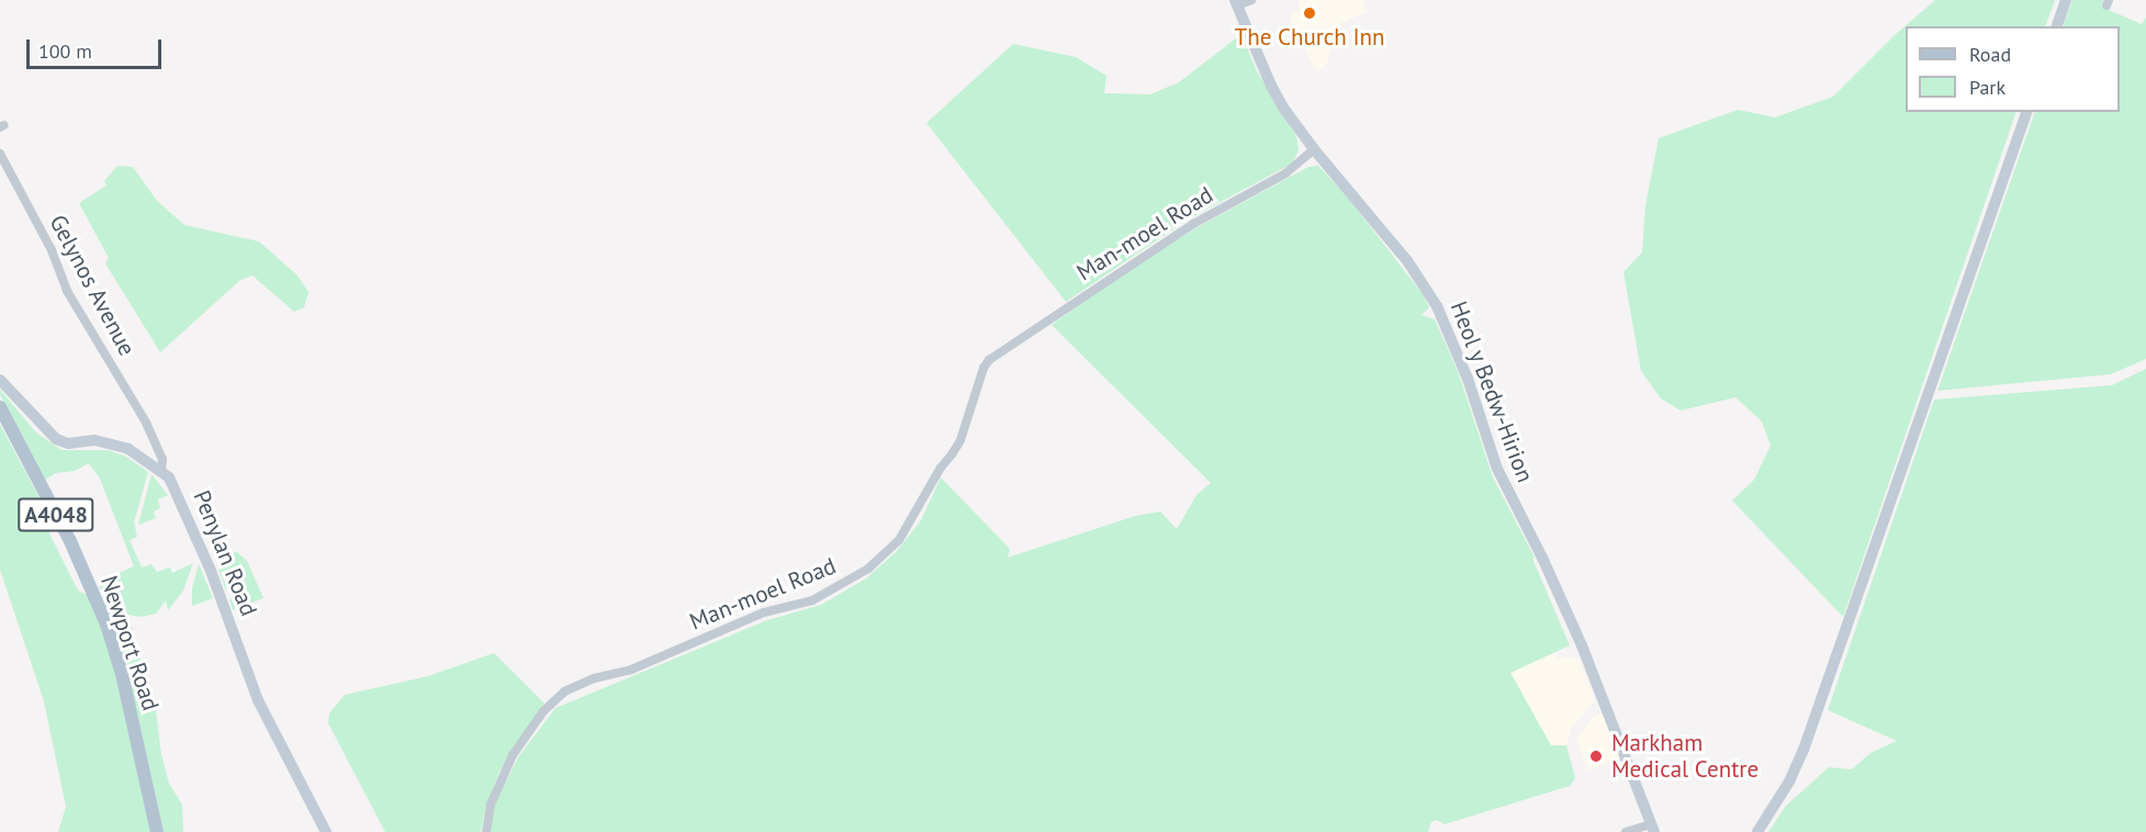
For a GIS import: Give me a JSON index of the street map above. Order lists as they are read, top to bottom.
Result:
{
  "streets": {
    "main road": [
      "Heol y Bedw-Hirion",
      "A4048",
      "Penylan Road",
      "Newport Road"
    ],
    "street": ["Man-moel Road", "Gelynos Avenue"]
  },
  "crossings": [
    ["Man-moel Road", "Heol y Bedw-Hirion"],
    ["Gelynos Avenue", "Penylan Road"]
  ],
  "places": ["The Church Inn", "Markham Medical Centre"],
  "legend": ["Road", "Park"],
  "scale_bar": "100 m"
}
